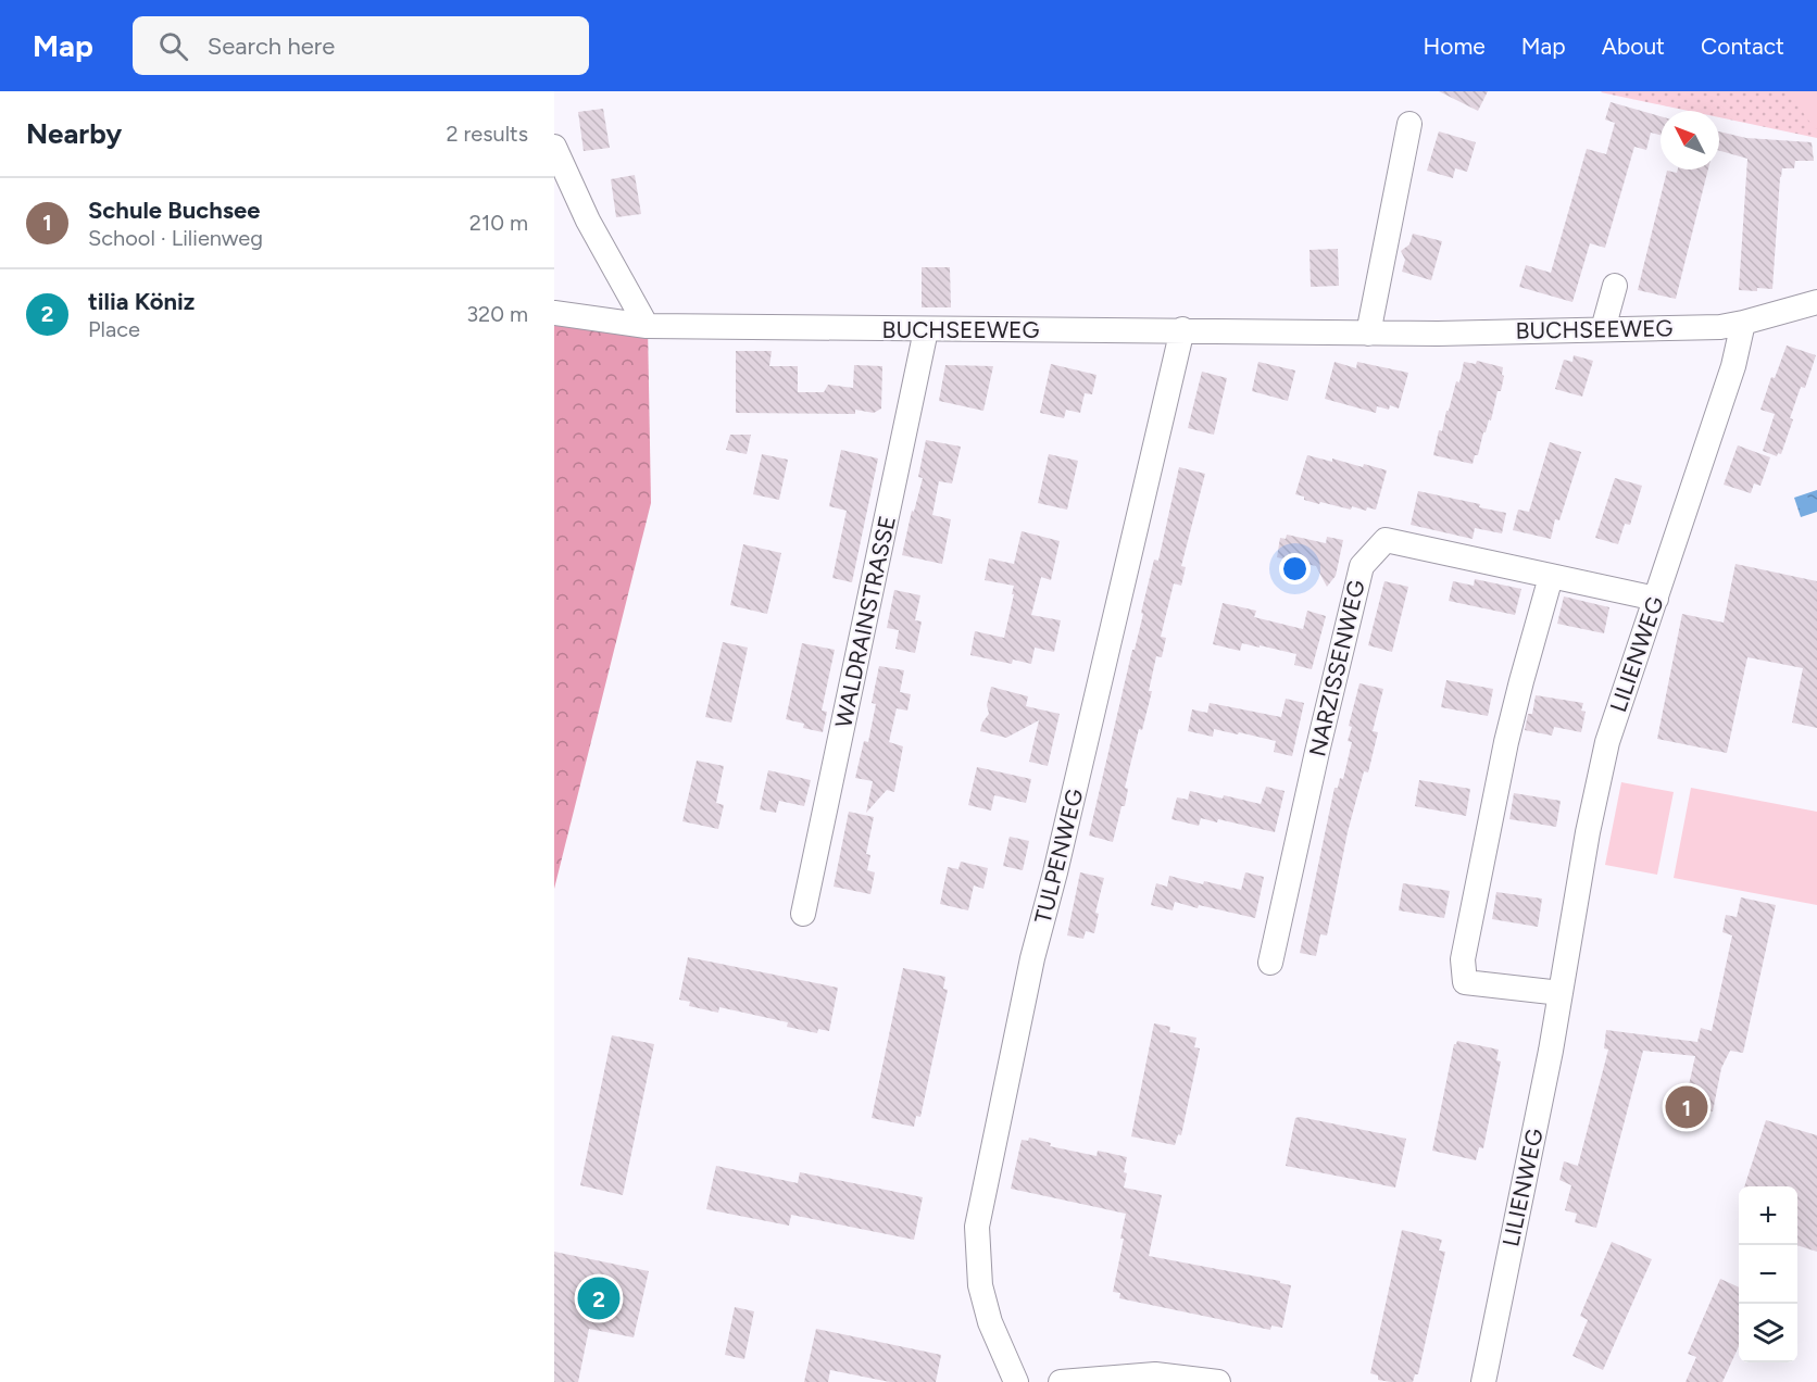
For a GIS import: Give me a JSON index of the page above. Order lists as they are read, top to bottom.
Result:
{
  "streets": {
    "street": [
      "BUCHSEEWEG",
      "WALDRAINSTRASSE",
      "LILIENWEG",
      "NARZISSENWEG",
      "TULPENWEG"
    ]
  },
  "crossings": [
    ["BUCHSEEWEG", "WALDRAINSTRASSE"],
    ["BUCHSEEWEG", "LILIENWEG"],
    ["BUCHSEEWEG", "TULPENWEG"],
    ["LILIENWEG", "NARZISSENWEG"]
  ],
  "north": "top left",
  "page": {
    "header": "Map",
    "search": "Search here",
    "nav": [
      "Home",
      "Map",
      "About",
      "Contact"
    ],
    "heading": ["Nearby", "2 results"],
    "list": [
      {
        "mark": "1",
        "name": "Schule Buchsee",
        "note": "School · Lilienweg",
        "value": "210 m"
      },
      {
        "mark": "2",
        "name": "tilia Köniz",
        "note": "Place",
        "value": "320 m"
      }
    ],
    "pins": ["1", "2"],
    "map_buttons": ["+", "−"]
  }
}
